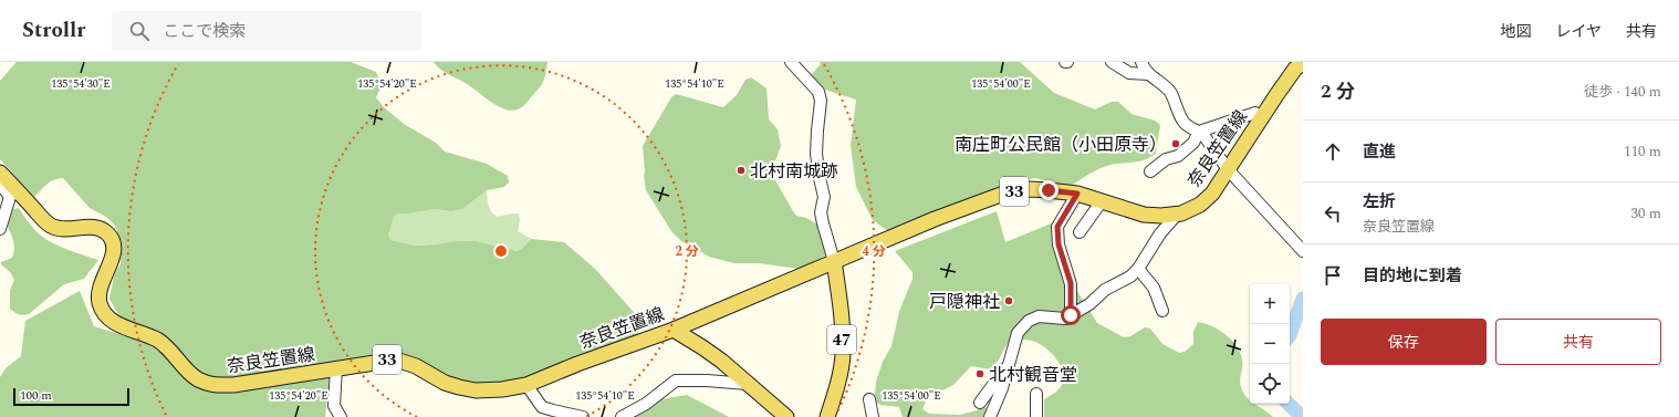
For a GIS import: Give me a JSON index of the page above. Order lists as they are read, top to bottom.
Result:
{
  "streets": {
    "main road": ["奈良笠置線", "33", "47"]
  },
  "crossings": [
    ["奈良笠置線", "47"]
  ],
  "places": [
    "南庄町公民館（小田原寺）",
    "北村南城跡",
    "戸隠神社",
    "北村観音堂"
  ],
  "scale_bar": "100 m",
  "page": {
    "header": "Strollr",
    "search": "ここで検索",
    "nav": ["地図", "レイヤ", "共有"],
    "heading": ["2 分", "徒歩 · 140 m"],
    "list": [
      ["直進", "110 m"],
      ["左折", "奈良笠置線", "30 m"],
      "目的地に到着"
    ],
    "map_buttons": ["+", "−"],
    "buttons": ["保存", "共有"],
    "scale": "100 m"
  },
  "coordinates": [
    "135°54'30\"E",
    "135°54'20\"E",
    "135°54'10\"E",
    "135°54'00\"E"
  ],
  "rings": ["2 分", "4 分"]
}
